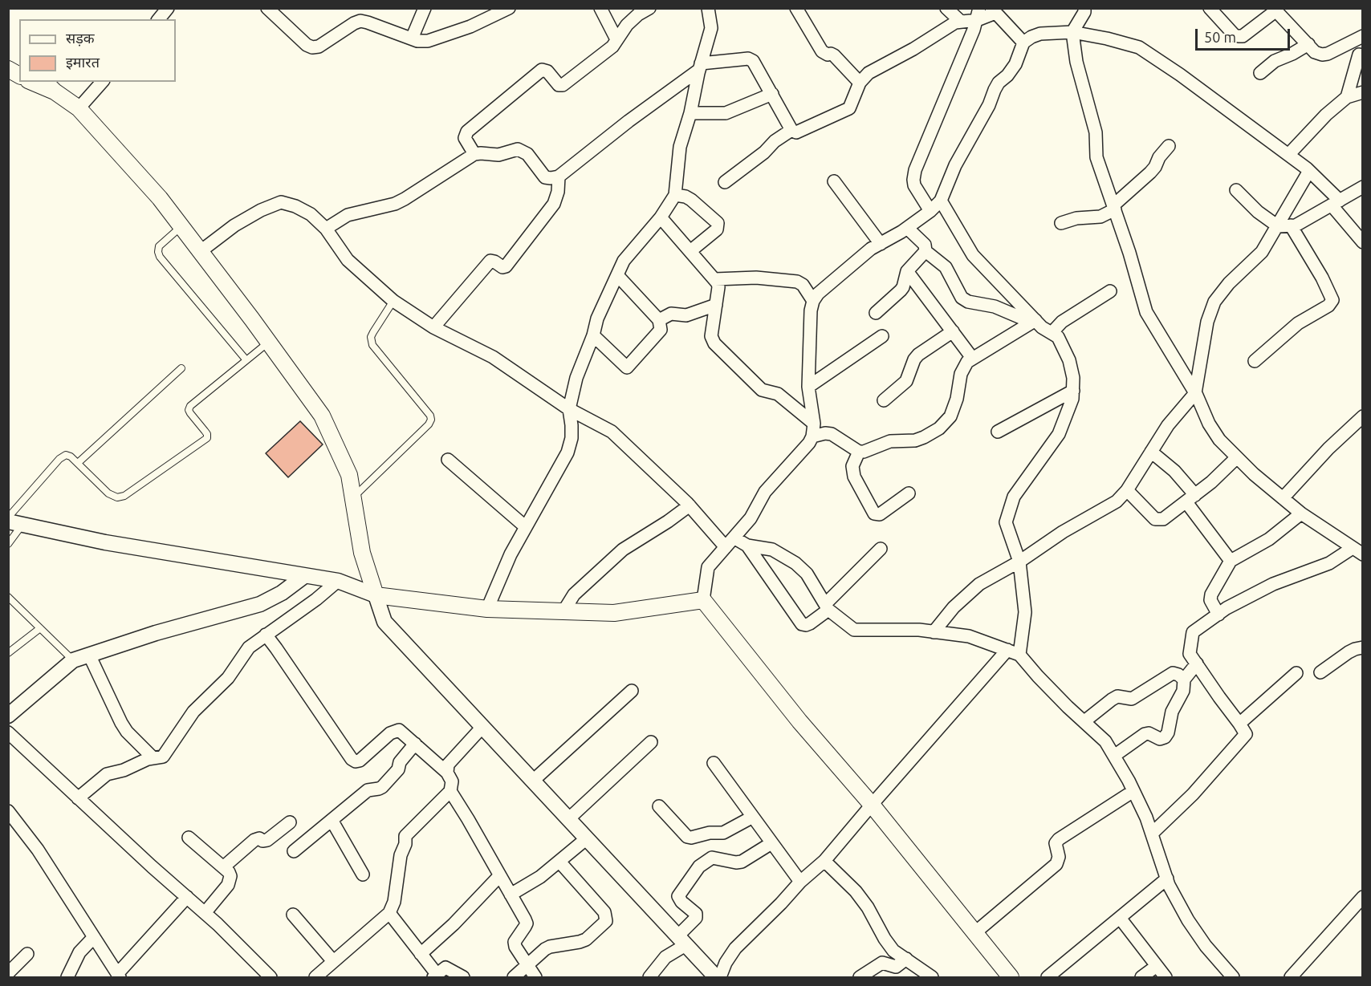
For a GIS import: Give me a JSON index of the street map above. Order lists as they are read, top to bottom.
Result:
{
  "legend": ["सड़क", "इमारत"],
  "scale_bar": "50 m"
}
